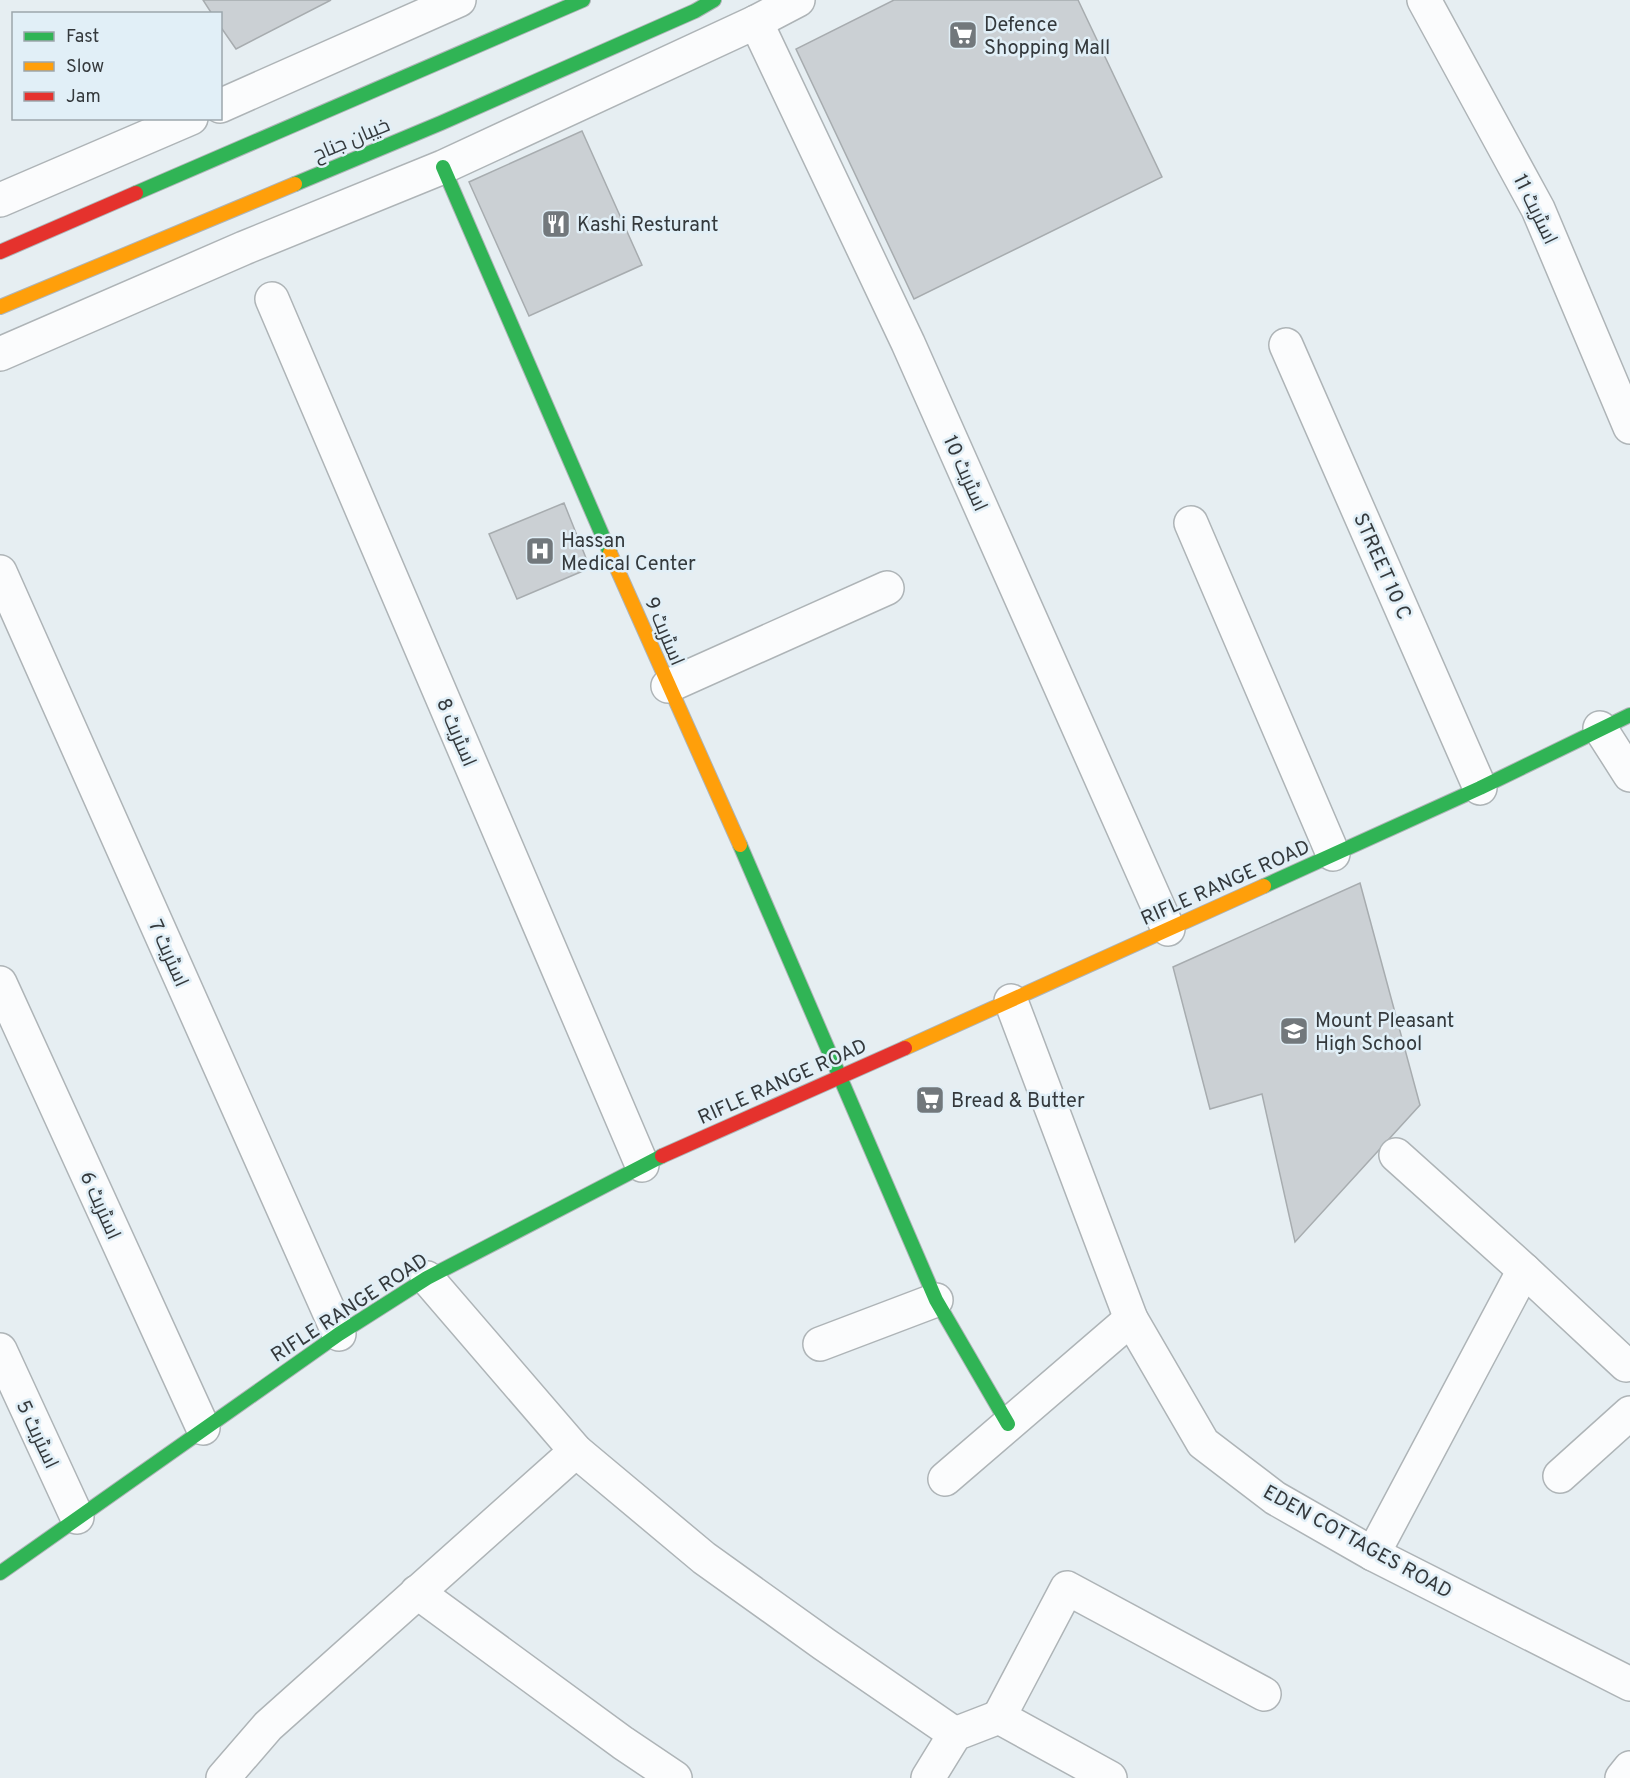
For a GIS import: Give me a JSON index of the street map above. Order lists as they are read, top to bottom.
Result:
{
  "streets": {
    "street": [
      "خیبان جناح",
      "اسٹریٹ 11",
      "اسٹریٹ 10",
      "STREET 10 C",
      "اسٹریٹ 9",
      "اسٹریٹ 8",
      "RIFLE RANGE ROAD",
      "اسٹریٹ 7",
      "اسٹریٹ 6",
      "اسٹریٹ 5",
      "EDEN COTTAGES ROAD"
    ]
  },
  "crossings": [
    ["اسٹریٹ 10", "RIFLE RANGE ROAD"],
    ["STREET 10 C", "RIFLE RANGE ROAD"],
    ["اسٹریٹ 9", "RIFLE RANGE ROAD"],
    ["اسٹریٹ 8", "RIFLE RANGE ROAD"],
    ["RIFLE RANGE ROAD", "اسٹریٹ 7"],
    ["RIFLE RANGE ROAD", "اسٹریٹ 6"],
    ["RIFLE RANGE ROAD", "اسٹریٹ 5"],
    ["RIFLE RANGE ROAD", "EDEN COTTAGES ROAD"]
  ],
  "places": {
    "supermarket": ["Defence Shopping Mall", "Bread & Butter"],
    "restaurant": ["Kashi Resturant"],
    "hospital": ["Hassan Medical Center"],
    "school or university": ["Mount Pleasant High School"]
  },
  "legend": ["Fast", "Slow", "Jam"]
}
